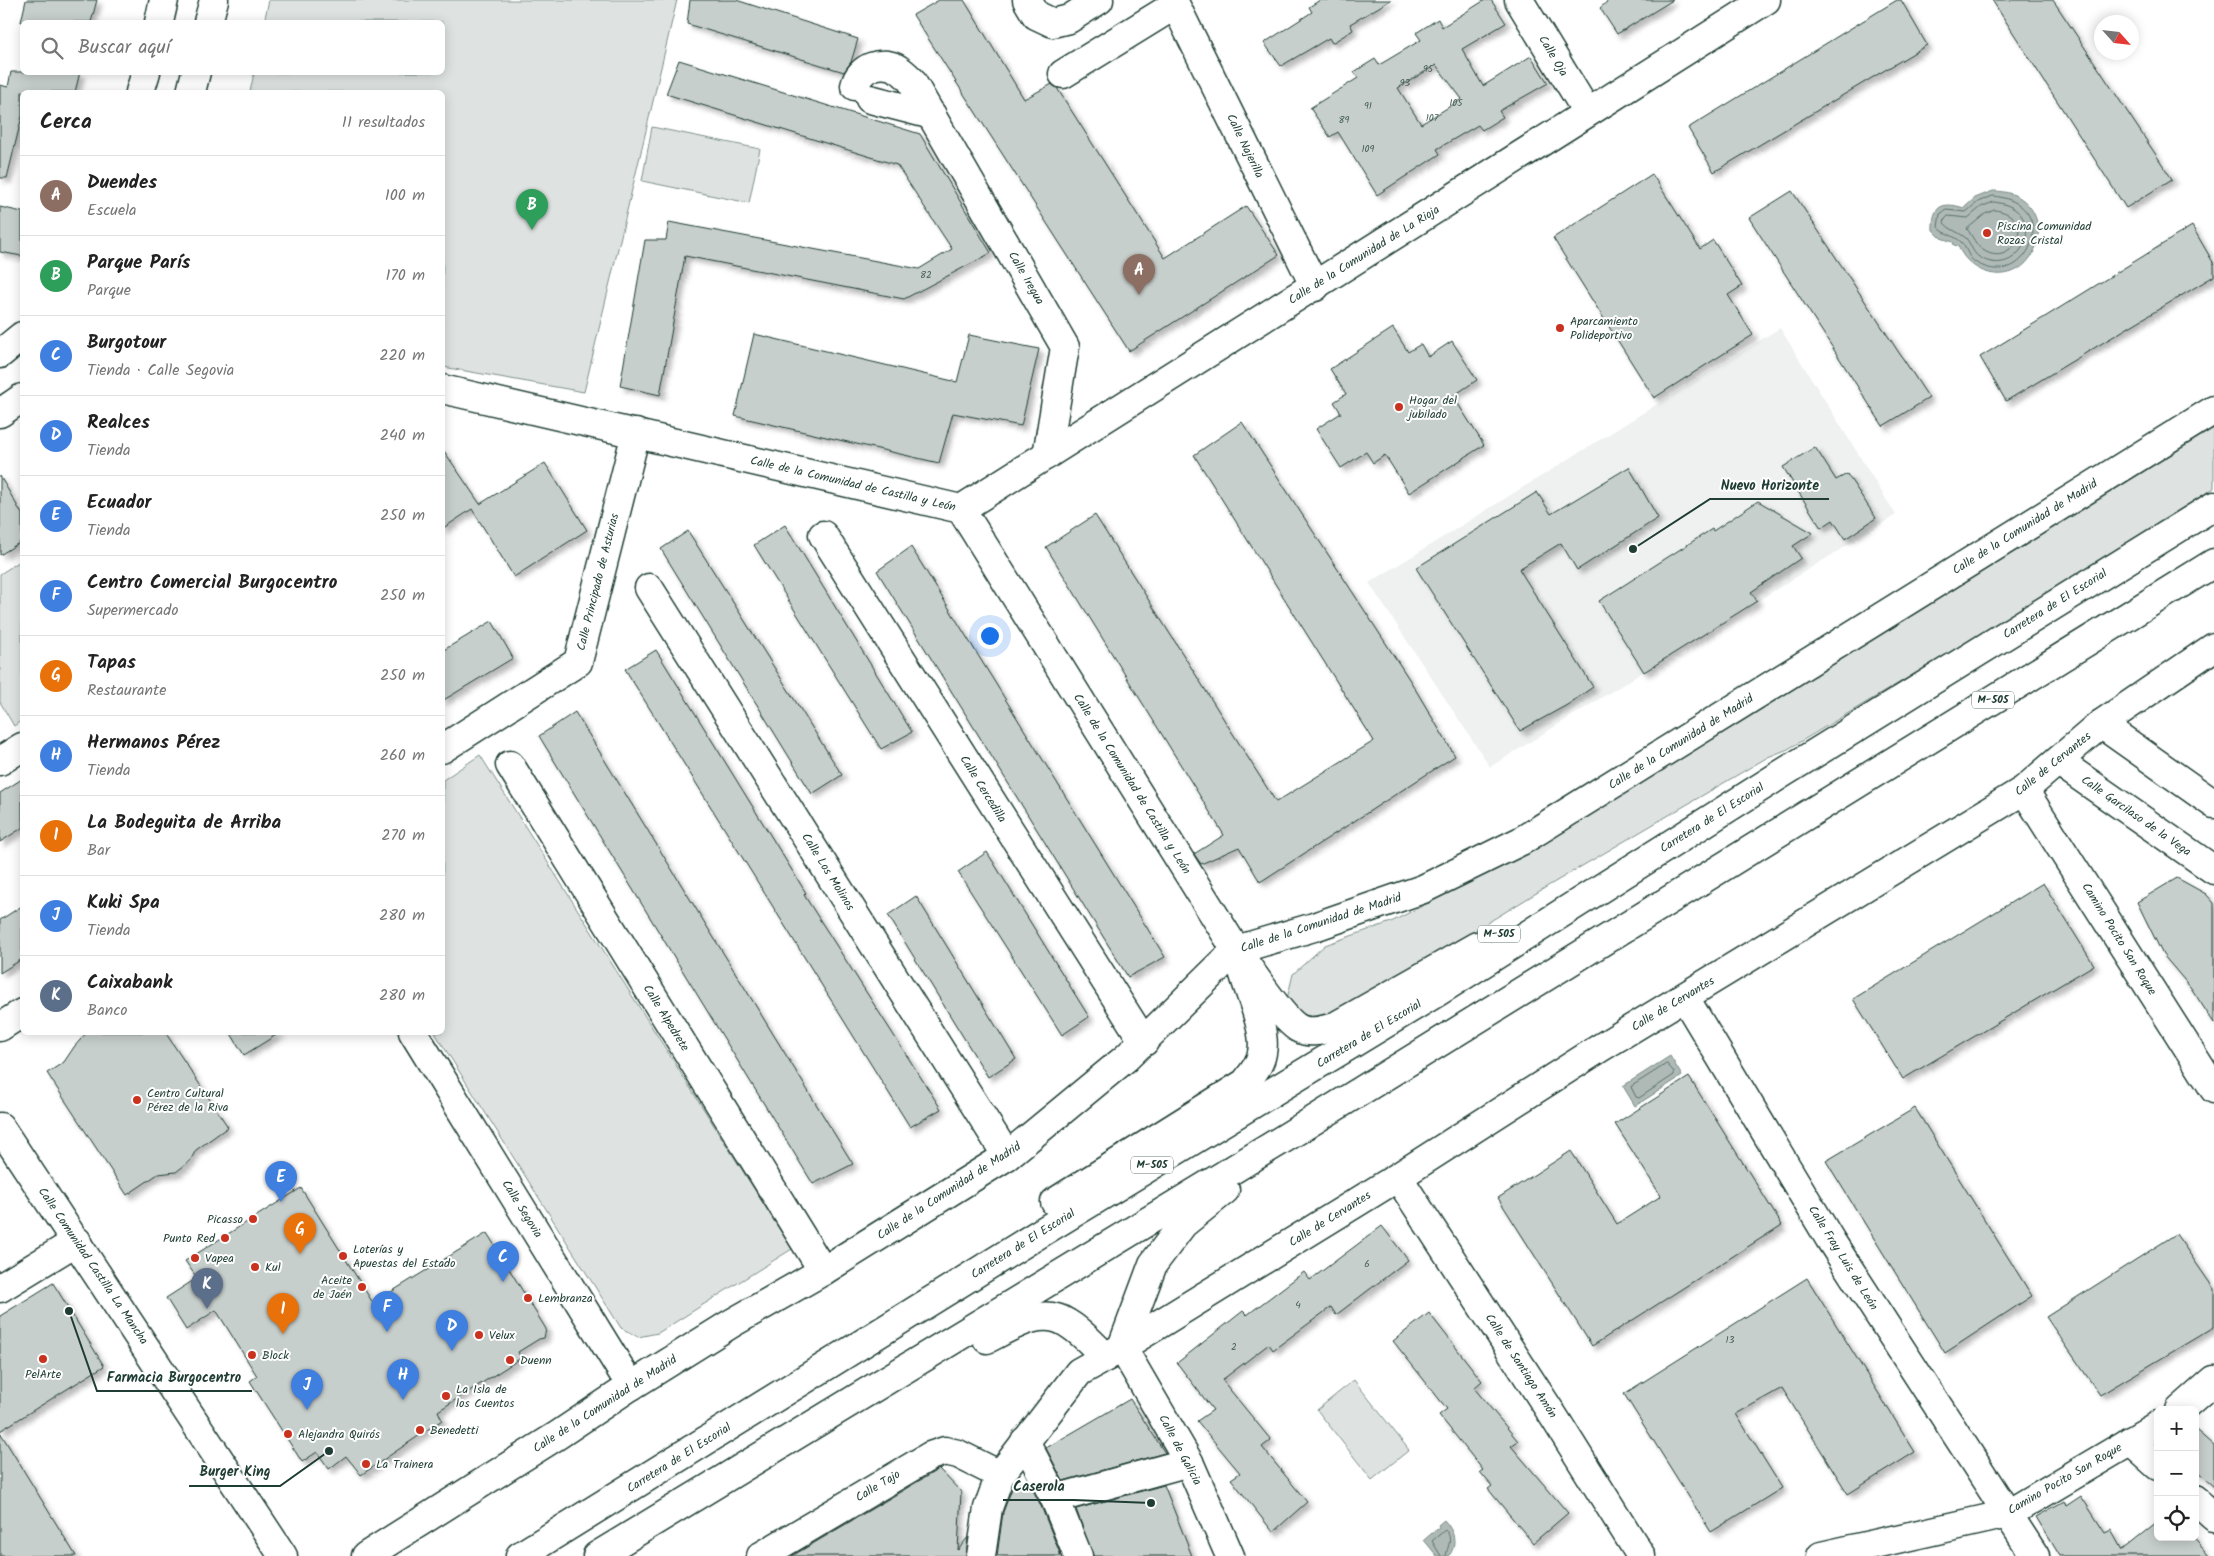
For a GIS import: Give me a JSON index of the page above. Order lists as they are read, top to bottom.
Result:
{
  "streets": {
    "main road": [
      "Calle Oja",
      "Calle Najerilla",
      "Calle de la Comunidad de La Rioja",
      "Calle Iregua",
      "Calle de la Comunidad de Castilla y León",
      "Calle de la Comunidad de Madrid",
      "Calle Principado de Asturias",
      "Carretera de El Escorial",
      "M-505",
      "Calle de Cervantes",
      "Calle Cercedilla",
      "Calle Garcilaso de la Vega",
      "Calle Los Molinos",
      "Camino Pocito San Roque",
      "Calle Alpedrete",
      "Calle Segovia",
      "Calle Fray Luis de León",
      "Calle Comunidad Castilla La Mancha",
      "Calle de Santiago Amón",
      "Calle de Galicia",
      "Calle Tajo"
    ]
  },
  "crossings": [
    ["Calle Oja", "Calle de la Comunidad de La Rioja"],
    ["Calle Najerilla", "Calle de la Comunidad de La Rioja"],
    ["Calle de la Comunidad de La Rioja", "Calle Iregua"],
    ["Calle de la Comunidad de La Rioja", "Calle de la Comunidad de Castilla y León"],
    ["Calle de la Comunidad de Castilla y León", "Calle de la Comunidad de Madrid"],
    ["Calle de la Comunidad de Castilla y León", "Calle Principado de Asturias"],
    ["Calle de la Comunidad de Castilla y León", "M-505"],
    ["Calle de la Comunidad de Madrid", "M-505"],
    ["Calle de la Comunidad de Madrid", "Calle Cercedilla"],
    ["Calle de la Comunidad de Madrid", "Calle Los Molinos"],
    ["Calle de la Comunidad de Madrid", "Calle Alpedrete"],
    ["Calle de la Comunidad de Madrid", "Calle Segovia"],
    ["Carretera de El Escorial", "M-505"],
    ["M-505", "Calle de Cervantes"],
    ["M-505", "Calle de Galicia"],
    ["Calle de Cervantes", "Calle Garcilaso de la Vega"],
    ["Calle de Cervantes", "Camino Pocito San Roque"],
    ["Calle de Cervantes", "Calle Fray Luis de León"],
    ["Calle de Cervantes", "Calle de Santiago Amón"],
    ["Calle de Cervantes", "Calle de Galicia"],
    ["Calle de Cervantes", "Calle Tajo"],
    ["Camino Pocito San Roque", "Calle Fray Luis de León"]
  ],
  "places": [
    "Piscina Comunidad Rozas Cristal",
    "Aparcamiento Polideportivo",
    "Hogar del jubilado",
    "Nuevo Horizonte",
    "Centro Cultural Pérez de la Riva",
    "Picasso",
    "Punto Red",
    "Loterías y Apuestas del Estado",
    "Vapea",
    "Kul",
    "Aceite de Jaén",
    "Lembranza",
    "Farmacia Burgocentro",
    "Velux",
    "Block",
    "PelArte",
    "Duenn",
    "La Isla de los Cuentos",
    "Benedetti",
    "Alejandra Quirós",
    "Burger King",
    "La Trainera",
    "Caserola"
  ],
  "house_numbers": [
    "95",
    "93",
    "105",
    "91",
    "107",
    "89",
    "109",
    "82",
    "6",
    "4",
    "13",
    "2"
  ],
  "north": "bottom right",
  "page": {
    "search": "Buscar aquí",
    "heading": ["Cerca", "11 resultados"],
    "list": [
      {
        "mark": "A",
        "name": "Duendes",
        "note": "Escuela",
        "value": "100 m"
      },
      {
        "mark": "B",
        "name": "Parque París",
        "note": "Parque",
        "value": "170 m"
      },
      {
        "mark": "C",
        "name": "Burgotour",
        "note": "Tienda · Calle Segovia",
        "value": "220 m"
      },
      {
        "mark": "D",
        "name": "Realces",
        "note": "Tienda",
        "value": "240 m"
      },
      {
        "mark": "E",
        "name": "Ecuador",
        "note": "Tienda",
        "value": "250 m"
      },
      {
        "mark": "F",
        "name": "Centro Comercial Burgocentro",
        "note": "Supermercado",
        "value": "250 m"
      },
      {
        "mark": "G",
        "name": "Tapas",
        "note": "Restaurante",
        "value": "250 m"
      },
      {
        "mark": "H",
        "name": "Hermanos Pérez",
        "note": "Tienda",
        "value": "260 m"
      },
      {
        "mark": "I",
        "name": "La Bodeguita de Arriba",
        "note": "Bar",
        "value": "270 m"
      },
      {
        "mark": "J",
        "name": "Kuki Spa",
        "note": "Tienda",
        "value": "280 m"
      },
      {
        "mark": "K",
        "name": "Caixabank",
        "note": "Banco",
        "value": "280 m"
      }
    ],
    "pins": [
      "B",
      "A",
      "E",
      "G",
      "C",
      "K",
      "F",
      "I",
      "D",
      "H",
      "J"
    ],
    "map_buttons": ["+", "−"]
  }
}
